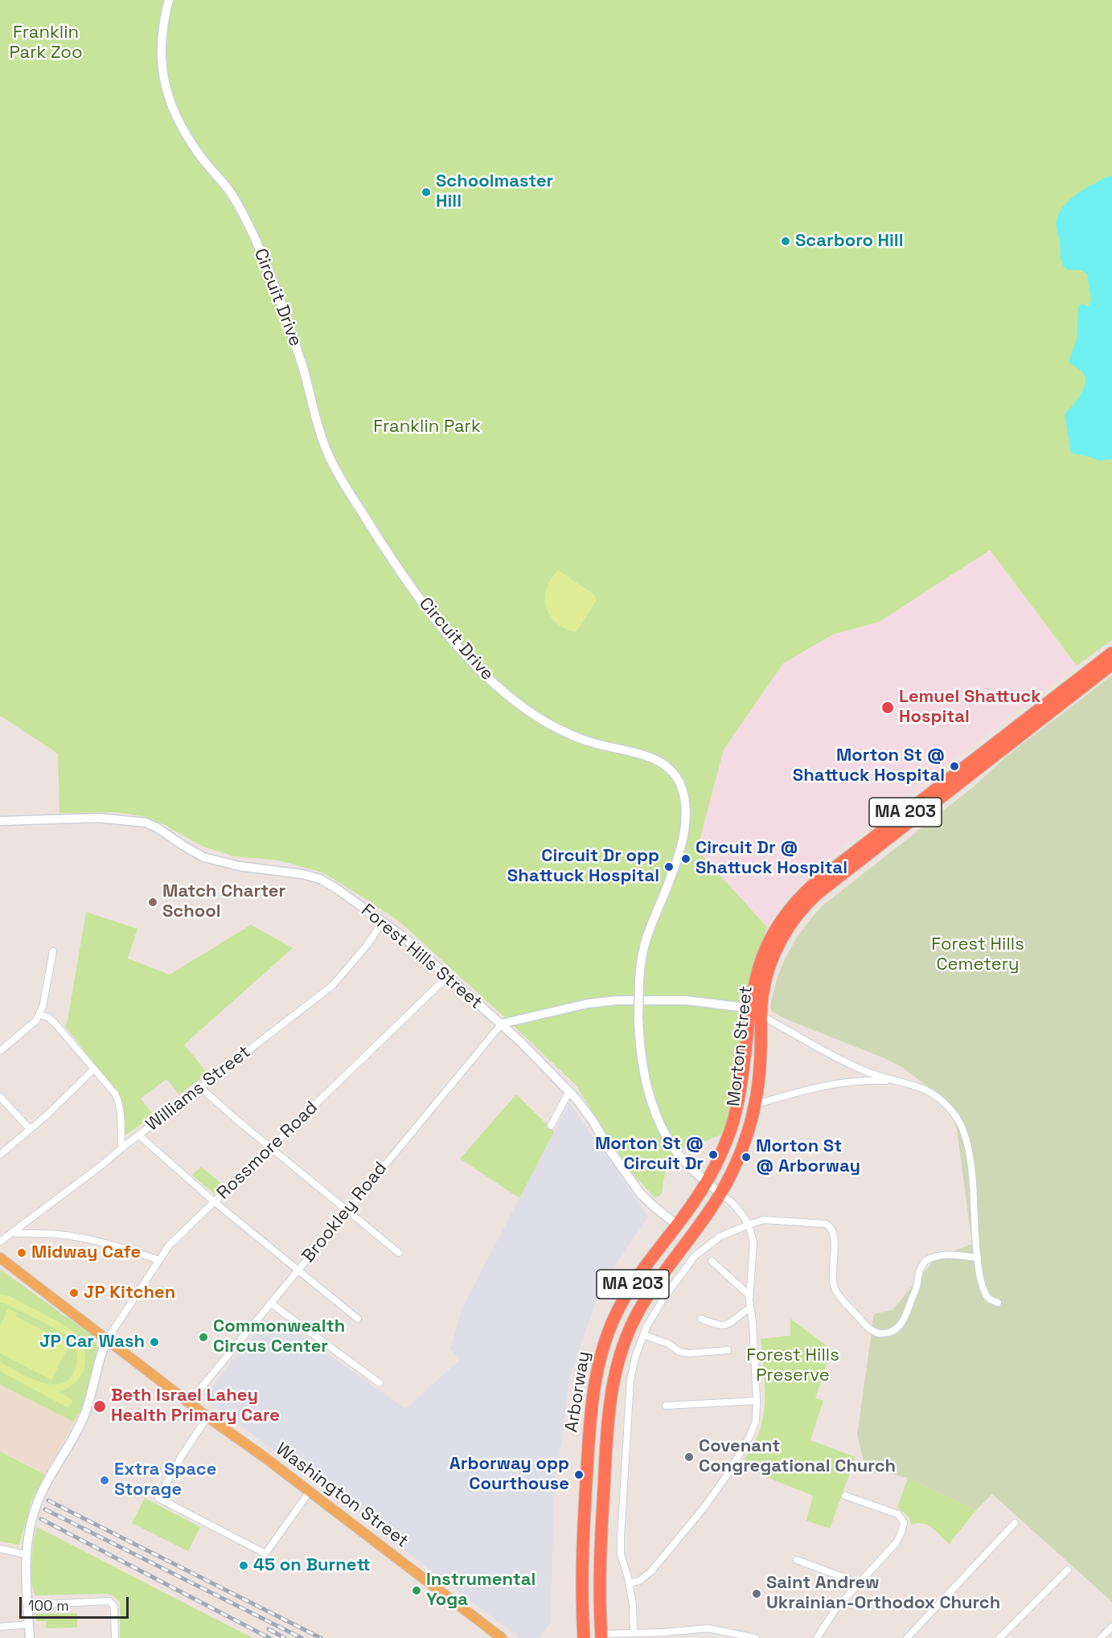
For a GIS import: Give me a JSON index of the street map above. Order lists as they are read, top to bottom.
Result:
{
  "streets": {
    "highway": ["MA 203", "Morton Street", "Arborway"],
    "main road": ["Circuit Drive", "Forest Hills Street", "Washington Street"],
    "street": ["Williams Street", "Rossmore Road", "Brookley Road"]
  },
  "crossings": [
    ["Circuit Drive", "Morton Street"],
    ["Circuit Drive", "Arborway"],
    ["Forest Hills Street", "Williams Street"],
    ["Forest Hills Street", "Rossmore Road"],
    ["Forest Hills Street", "Brookley Road"],
    ["Forest Hills Street", "Arborway"],
    ["Morton Street", "Arborway"],
    ["Rossmore Road", "Washington Street"],
    ["Brookley Road", "Washington Street"]
  ],
  "parks": [
    "Franklin Park Zoo",
    "Franklin Park",
    "Forest Hills Cemetery",
    "Forest Hills Preserve"
  ],
  "places": [
    "Schoolmaster Hill",
    "Scarboro Hill",
    "Lemuel Shattuck Hospital",
    "Morton St @ Shattuck Hospital",
    "Circuit Dr @ Shattuck Hospital",
    "Circuit Dr opp Shattuck Hospital",
    "Match Charter School",
    "Morton St @ Circuit Dr",
    "Morton St @ Arborway",
    "Midway Cafe",
    "JP Kitchen",
    "Commonwealth Circus Center",
    "JP Car Wash",
    "Beth Israel Lahey Health Primary Care",
    "Covenant Congregational Church",
    "Arborway opp Courthouse",
    "Extra Space Storage",
    "45 on Burnett",
    "Instrumental Yoga",
    "Saint Andrew Ukrainian-Orthodox Church"
  ],
  "scale_bar": "100 m"
}
